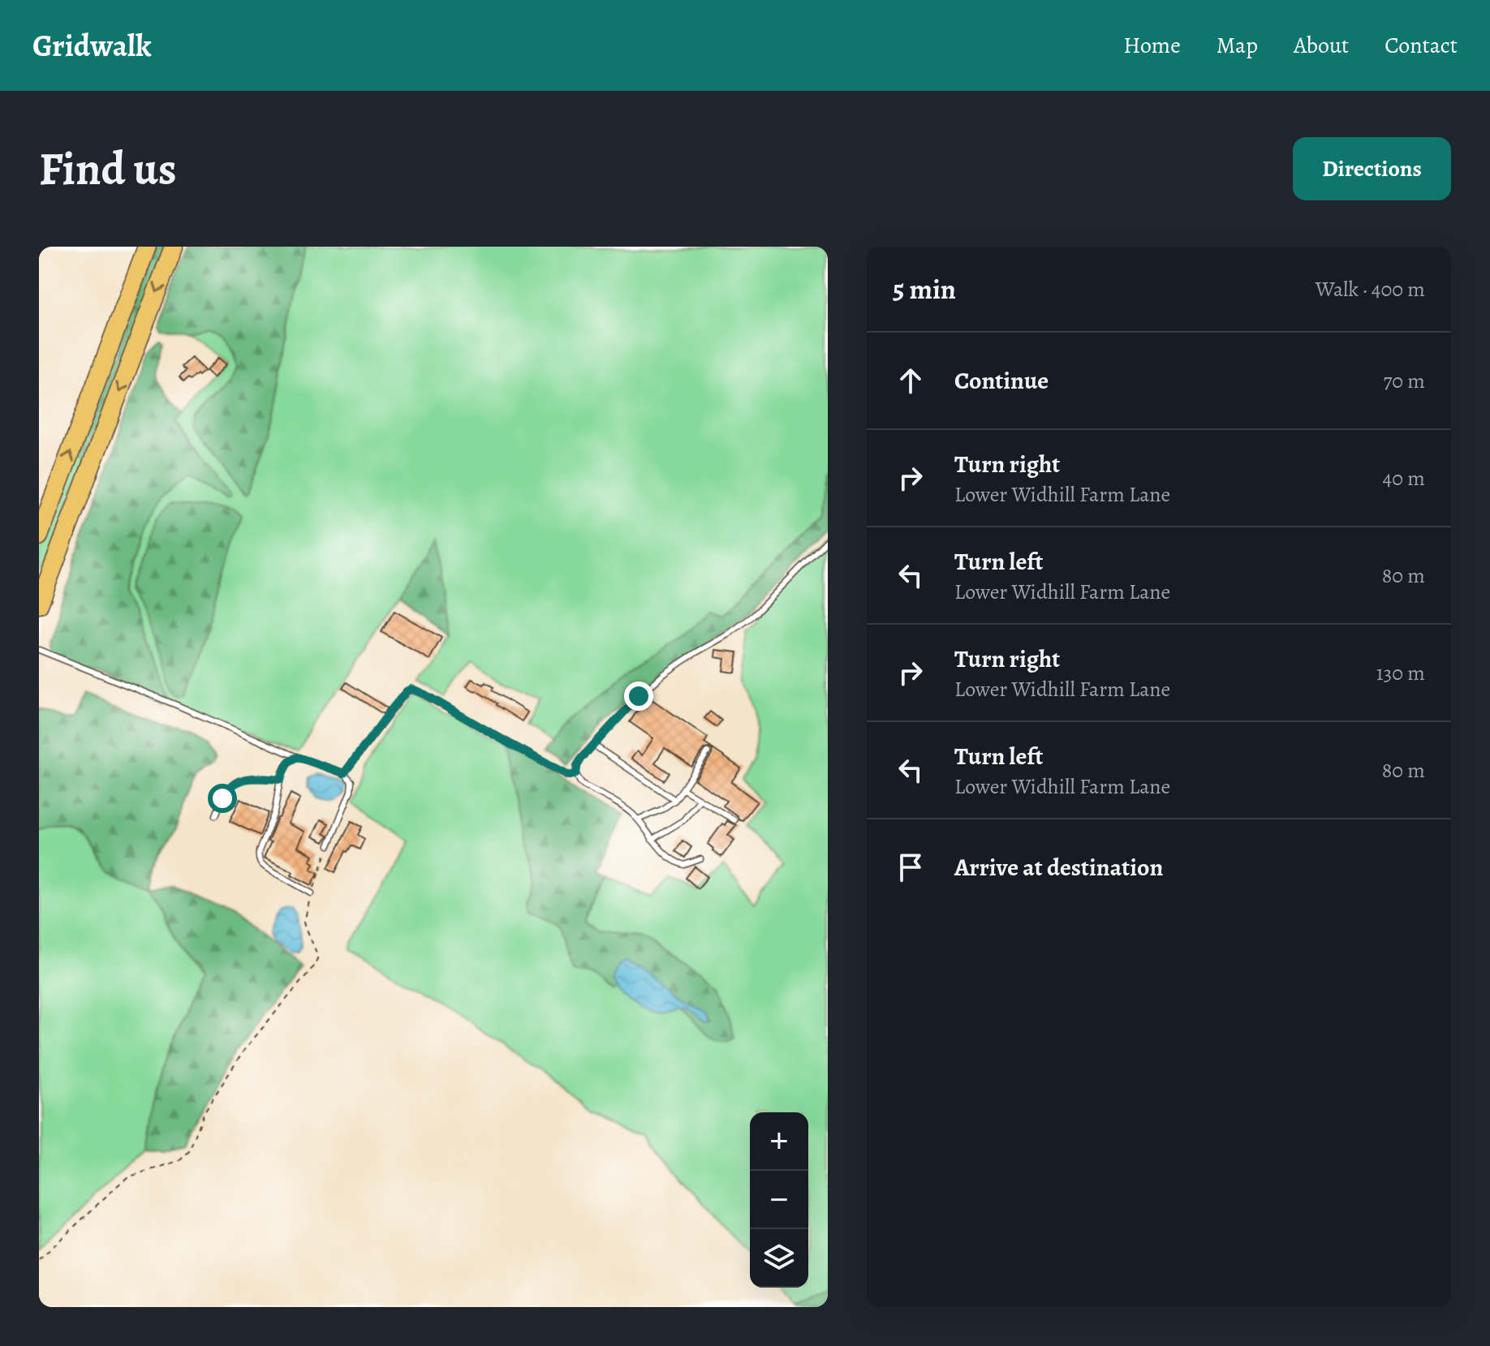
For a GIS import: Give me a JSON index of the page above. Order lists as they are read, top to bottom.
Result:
{
  "page": {
    "header": "Gridwalk",
    "nav": [
      "Home",
      "Map",
      "About",
      "Contact"
    ],
    "buttons": "Directions",
    "title": "Find us",
    "heading": ["5 min", "Walk · 400 m"],
    "list": [
      ["Continue", "70 m"],
      ["Turn right", "Lower Widhill Farm Lane", "40 m"],
      ["Turn left", "Lower Widhill Farm Lane", "80 m"],
      ["Turn right", "Lower Widhill Farm Lane", "130 m"],
      ["Turn left", "Lower Widhill Farm Lane", "80 m"],
      "Arrive at destination"
    ],
    "map_buttons": ["+", "−"]
  }
}
